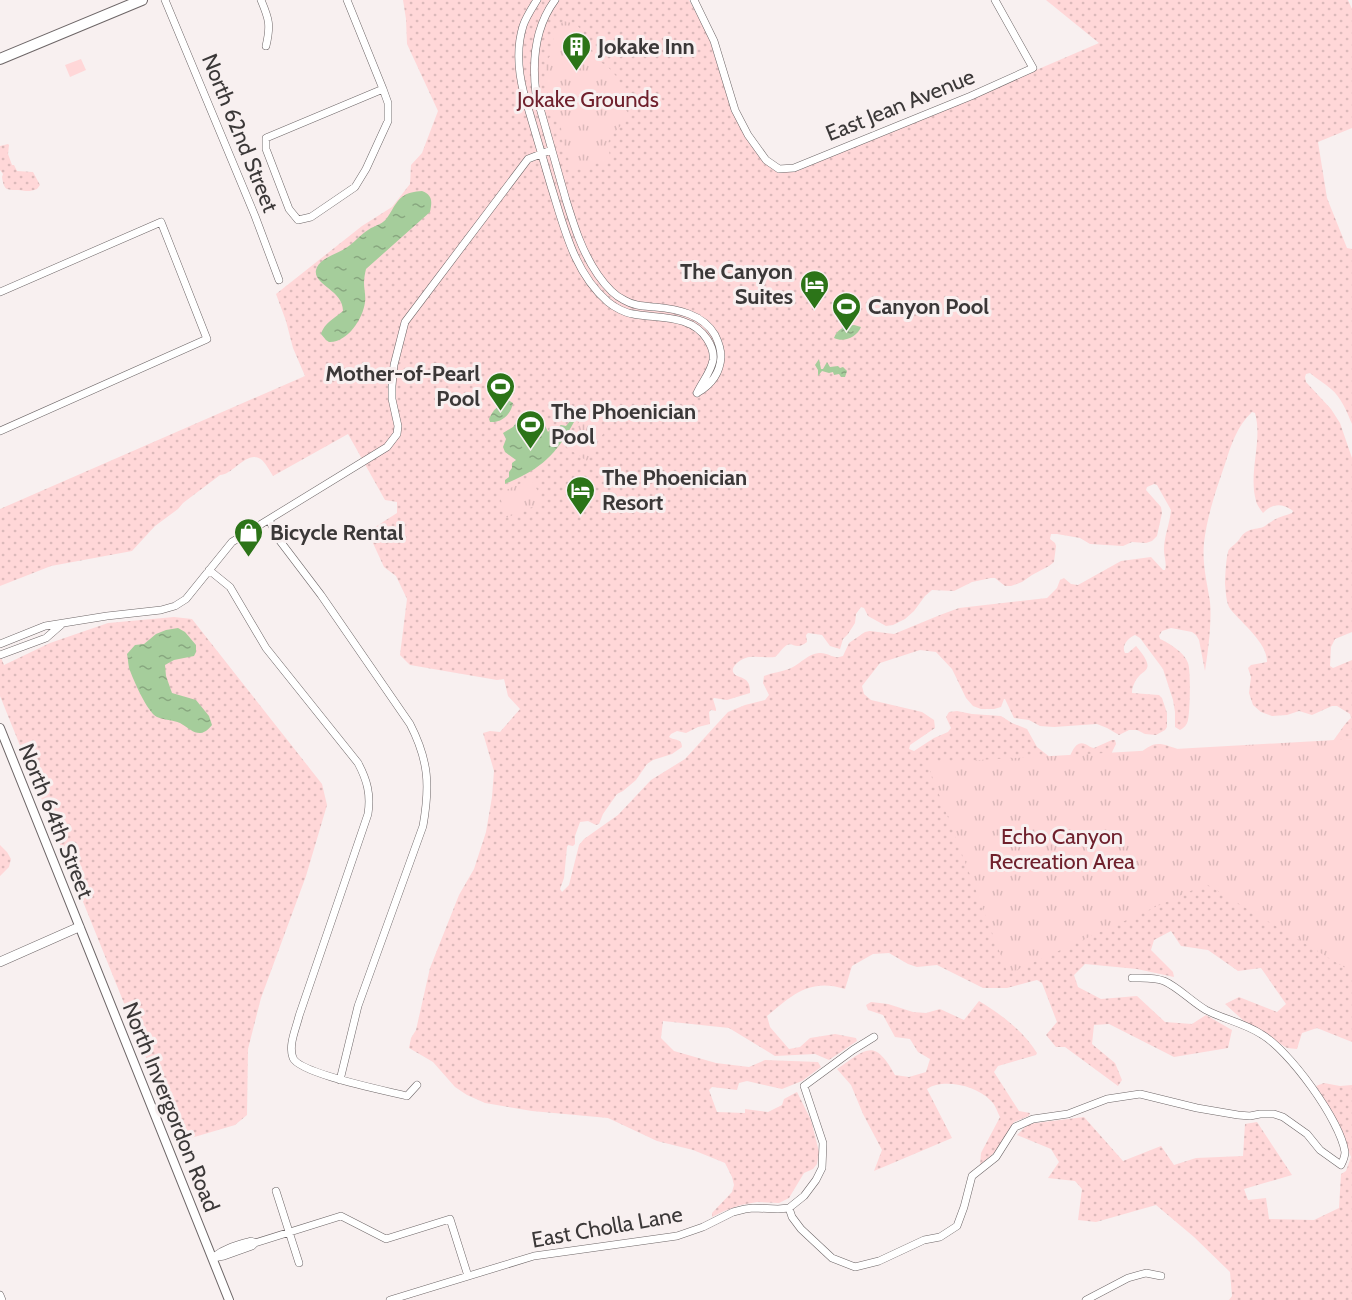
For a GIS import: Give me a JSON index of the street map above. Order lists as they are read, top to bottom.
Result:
{
  "streets": {
    "street": [
      "East Jean Avenue",
      "North 62nd Street",
      "North 64th Street",
      "North Invergordon Road",
      "East Cholla Lane"
    ]
  },
  "crossings": [
    ["North 64th Street", "North Invergordon Road"]
  ],
  "parks": ["Jokake Grounds", "Echo Canyon Recreation Area"],
  "places": {
    "building": ["Jokake Inn"],
    "hotel": ["The Canyon Suites", "The Phoenician Resort"],
    "sports": ["Canyon Pool", "Mother-of-Pearl Pool", "The Phoenician Pool"],
    "shop": ["Bicycle Rental"]
  }
}
